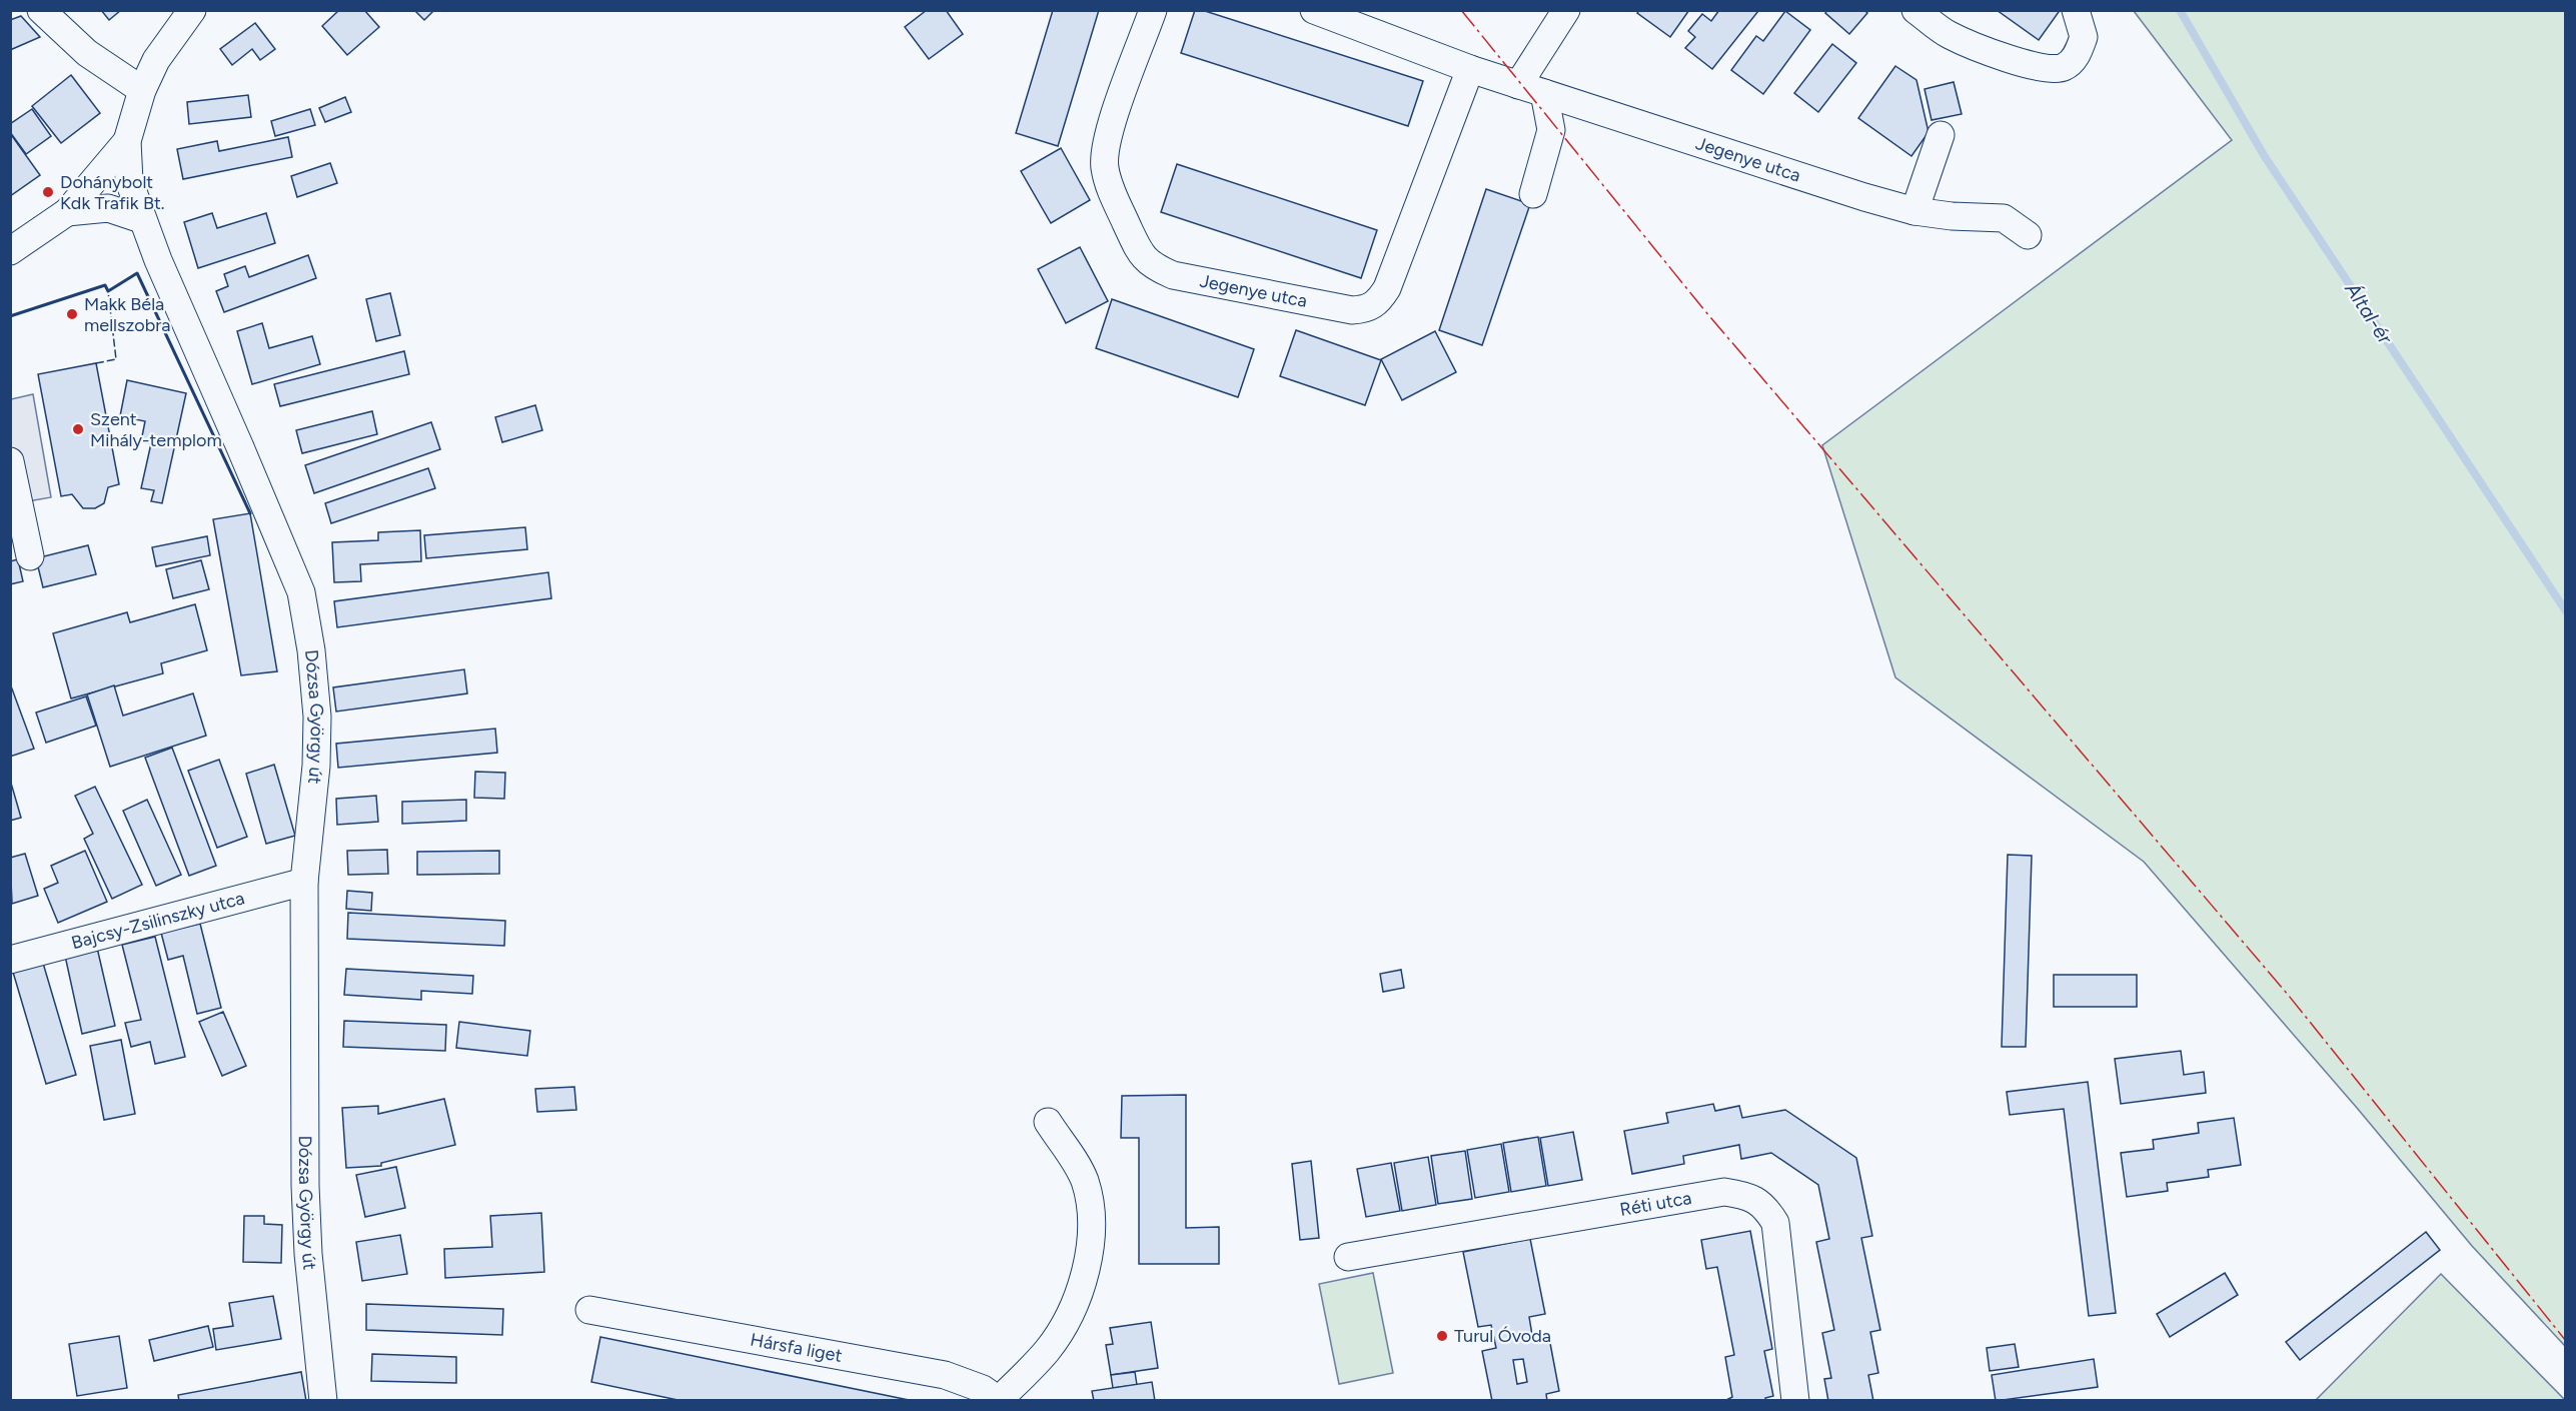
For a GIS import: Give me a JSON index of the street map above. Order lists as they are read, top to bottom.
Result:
{
  "streets": {
    "street": [
      "Jegenye utca",
      "Dózsa György út",
      "Bajcsy-Zsilinszky utca",
      "Réti utca",
      "Hársfa liget"
    ]
  },
  "crossings": [
    ["Dózsa György út", "Bajcsy-Zsilinszky utca"]
  ],
  "water": ["Által-ér"],
  "places": [
    "Dohánybolt Kdk Trafik Bt.",
    "Makk Béla mellszobra",
    "Szent Mihály-templom",
    "Turul Óvoda"
  ]
}
